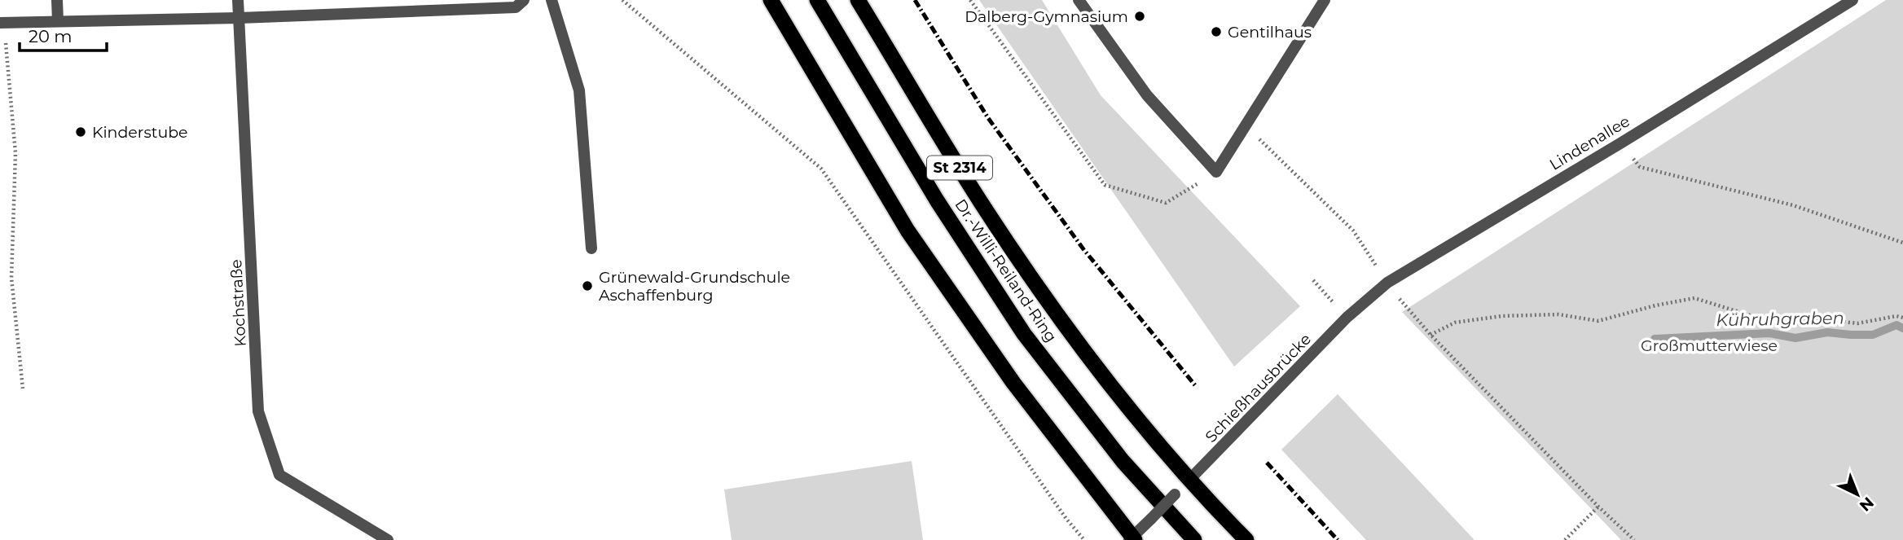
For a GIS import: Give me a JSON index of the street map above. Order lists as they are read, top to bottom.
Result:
{
  "streets": {
    "highway": ["St 2314", "Dr.-Willi-Reiland-Ring"],
    "street": ["Lindenallee", "Kochstraße", "Schießhausbrücke"]
  },
  "crossings": [
    ["Lindenallee", "Schießhausbrücke"],
    ["St 2314", "Schießhausbrücke"]
  ],
  "water": ["Kühruhgraben"],
  "parks": ["Großmutterwiese"],
  "places": [
    "Dalberg-Gymnasium",
    "Gentilhaus",
    "Kinderstube",
    "Grünewald-Grundschule Aschaffenburg"
  ],
  "scale_bar": "20 m",
  "north": "bottom right"
}
